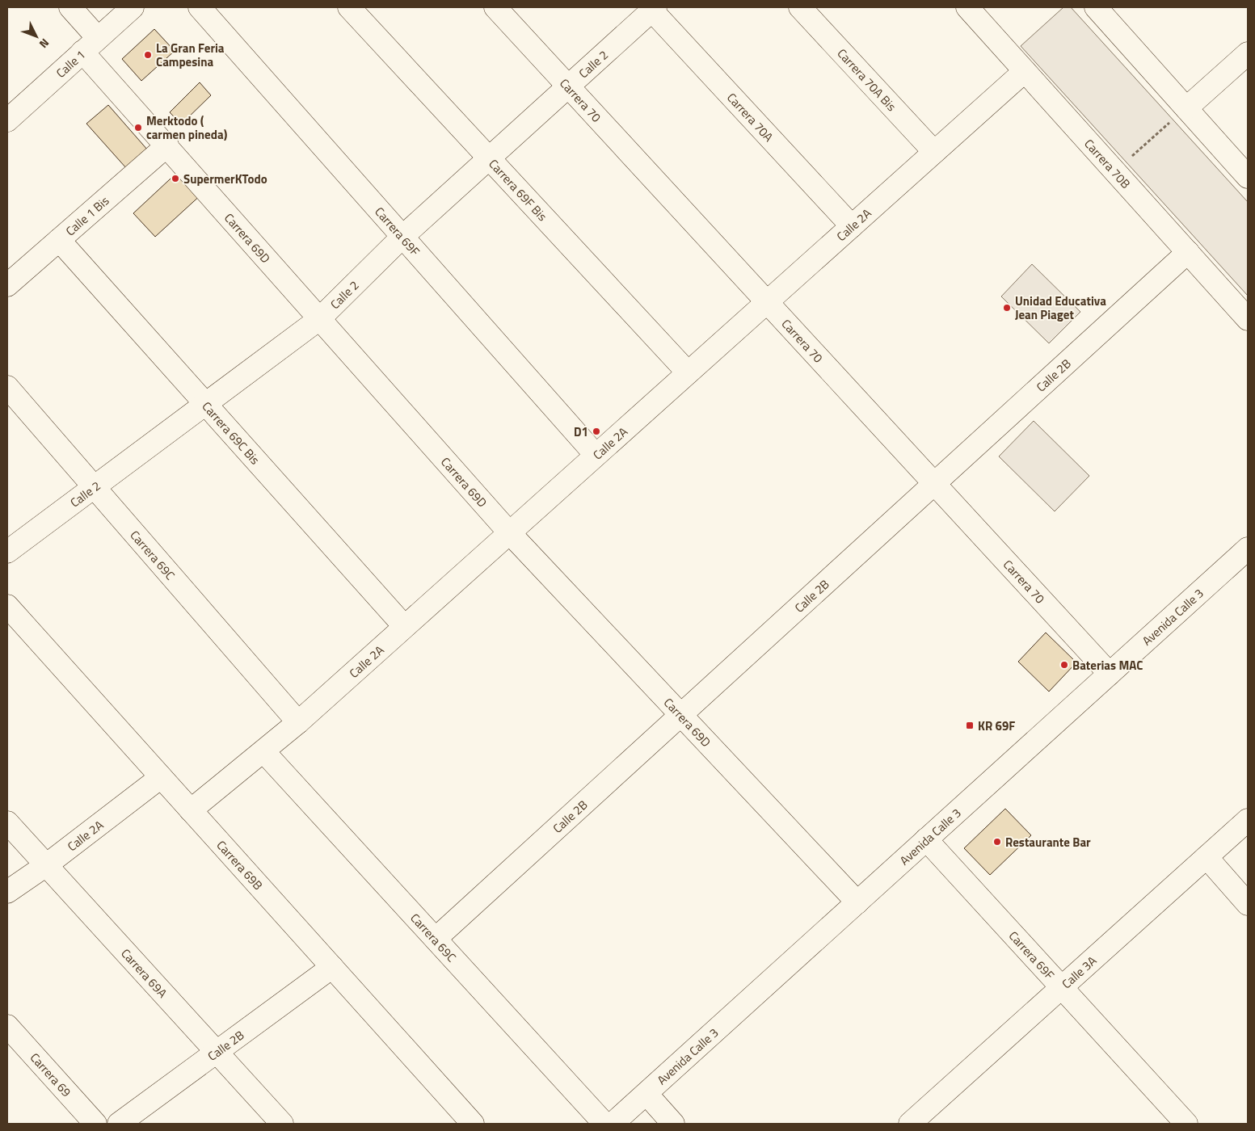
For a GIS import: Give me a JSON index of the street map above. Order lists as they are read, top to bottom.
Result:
{
  "streets": {
    "street": [
      "Calle 1",
      "Calle 2",
      "Carrera 70A Bis",
      "Carrera 70",
      "Carrera 70A",
      "Carrera 70B",
      "Carrera 69F Bis",
      "Calle 1 Bis",
      "Calle 2A",
      "Carrera 69F",
      "Carrera 69D",
      "Calle 2B",
      "Carrera 69C Bis",
      "Carrera 69C",
      "Avenida Calle 3",
      "Carrera 69B",
      "Calle 3A",
      "Carrera 69A",
      "Carrera 69"
    ]
  },
  "crossings": [
    ["Calle 1", "Carrera 69D"],
    ["Calle 2", "Carrera 70"],
    ["Calle 2", "Carrera 70A"],
    ["Calle 2", "Carrera 69F Bis"],
    ["Calle 2", "Carrera 69F"],
    ["Calle 2", "Carrera 69D"],
    ["Calle 2", "Carrera 69C Bis"],
    ["Calle 2", "Carrera 69C"],
    ["Carrera 70A Bis", "Calle 2A"],
    ["Carrera 70", "Calle 2A"],
    ["Carrera 70", "Calle 2B"],
    ["Carrera 70", "Avenida Calle 3"],
    ["Carrera 70A", "Calle 2A"],
    ["Carrera 70B", "Calle 2A"],
    ["Carrera 70B", "Calle 2B"],
    ["Carrera 69F Bis", "Calle 2A"],
    ["Calle 1 Bis", "Carrera 69D"],
    ["Calle 1 Bis", "Carrera 69C Bis"],
    ["Calle 2A", "Carrera 69F"],
    ["Calle 2A", "Carrera 69D"],
    ["Calle 2A", "Carrera 69C Bis"],
    ["Calle 2A", "Carrera 69C"],
    ["Calle 2A", "Carrera 69B"],
    ["Calle 2A", "Carrera 69A"],
    ["Carrera 69F", "Avenida Calle 3"],
    ["Carrera 69F", "Calle 3A"],
    ["Carrera 69D", "Calle 2B"],
    ["Carrera 69D", "Avenida Calle 3"],
    ["Calle 2B", "Carrera 69C"],
    ["Calle 2B", "Carrera 69B"],
    ["Calle 2B", "Carrera 69A"]
  ],
  "places": {
    "other": [
      "La Gran Feria Campesina",
      "Merktodo ( carmen pineda)",
      "SupermerKTodo",
      "Unidad Educativa Jean Piaget",
      "D1",
      "Baterias MAC",
      "Restaurante Bar"
    ],
    "transit": ["KR 69F"]
  },
  "north": "bottom right"
}
